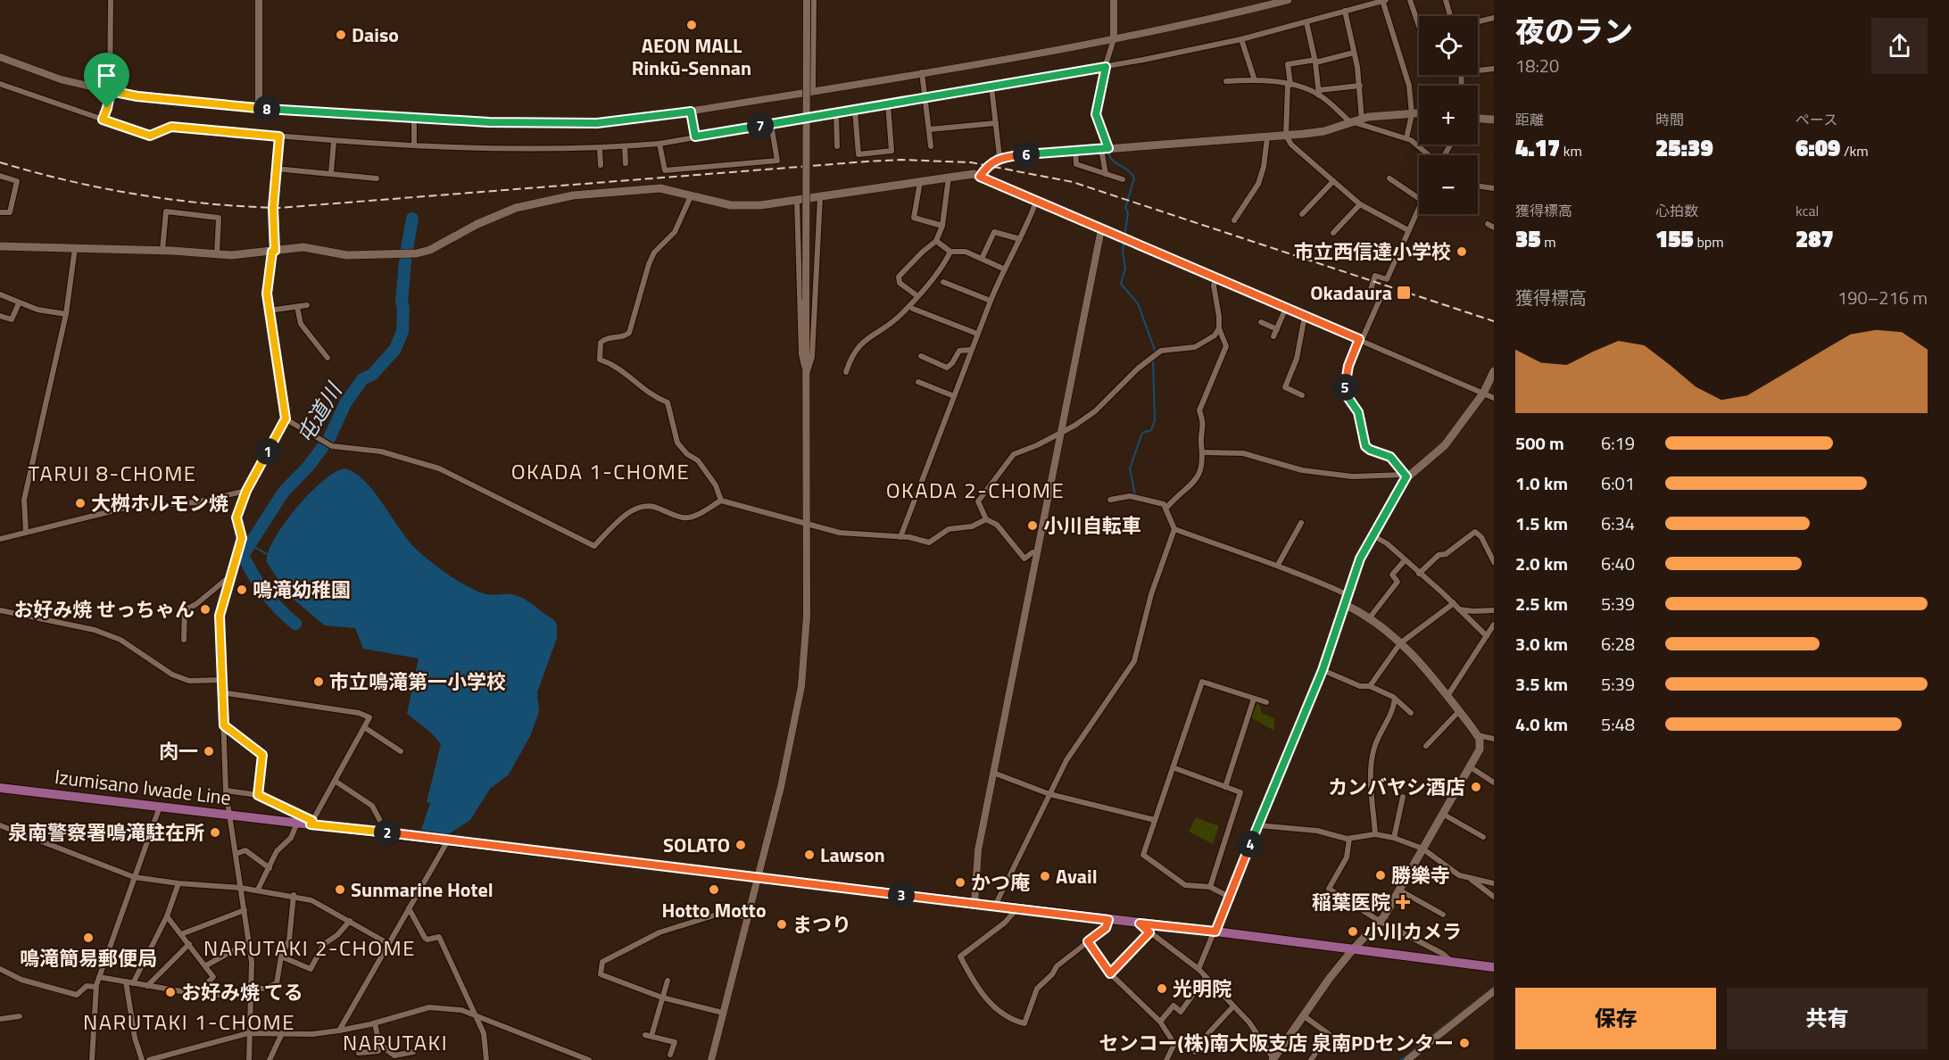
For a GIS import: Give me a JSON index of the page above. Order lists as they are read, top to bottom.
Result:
{
  "streets": {
    "main road": ["Izumisano Iwade Line"]
  },
  "districts": [
    "OKADA 1-CHOME",
    "TARUI 8-CHOME",
    "OKADA 2-CHOME",
    "NARUTAKI 2-CHOME",
    "NARUTAKI 1-CHOME",
    "NARUTAKI"
  ],
  "water": ["屯道川"],
  "places": {
    "other": [
      "AEON MALL Rinkū-Sennan",
      "Daiso",
      "市立西信達小学校",
      "大桝ホルモン焼",
      "小川自転車",
      "鳴滝幼稚園",
      "お好み焼 せっちゃん",
      "市立鳴滝第一小学校",
      "肉一",
      "カンバヤシ酒店",
      "泉南警察署鳴滝駐在所",
      "SOLATO",
      "Lawson",
      "勝樂寺",
      "Avail",
      "かつ庵",
      "Sunmarine Hotel",
      "Hotto Motto",
      "まつり",
      "小川カメラ",
      "鳴滝簡易郵便局",
      "光明院",
      "お好み焼 てる",
      "センコー(株)南大阪支店 泉南PDセンター"
    ],
    "transit": ["Okadaura"],
    "health": ["稲葉医院"]
  },
  "page": {
    "heading": ["夜のラン", "18:20"],
    "map_buttons": ["+", "−"],
    "stats": [
      ["距離", "4.17 km"],
      ["時間", "25:39"],
      ["ペース", "6:09 /km"],
      ["獲得標高", "35 m"],
      ["心拍数", "155 bpm"],
      ["kcal", "287"]
    ],
    "pins": [
      "8",
      "7",
      "6",
      "5",
      "1",
      "2",
      "4",
      "3"
    ],
    "chart": ["獲得標高", "190–216 m"],
    "list": [
      {
        "name": "500 m",
        "note": "6:19"
      },
      {
        "name": "1.0 km",
        "note": "6:01"
      },
      {
        "name": "1.5 km",
        "note": "6:34"
      },
      {
        "name": "2.0 km",
        "note": "6:40"
      },
      {
        "name": "2.5 km",
        "note": "5:39"
      },
      {
        "name": "3.0 km",
        "note": "6:28"
      },
      {
        "name": "3.5 km",
        "note": "5:39"
      },
      {
        "name": "4.0 km",
        "note": "5:48"
      }
    ],
    "buttons": ["保存", "共有"]
  }
}
